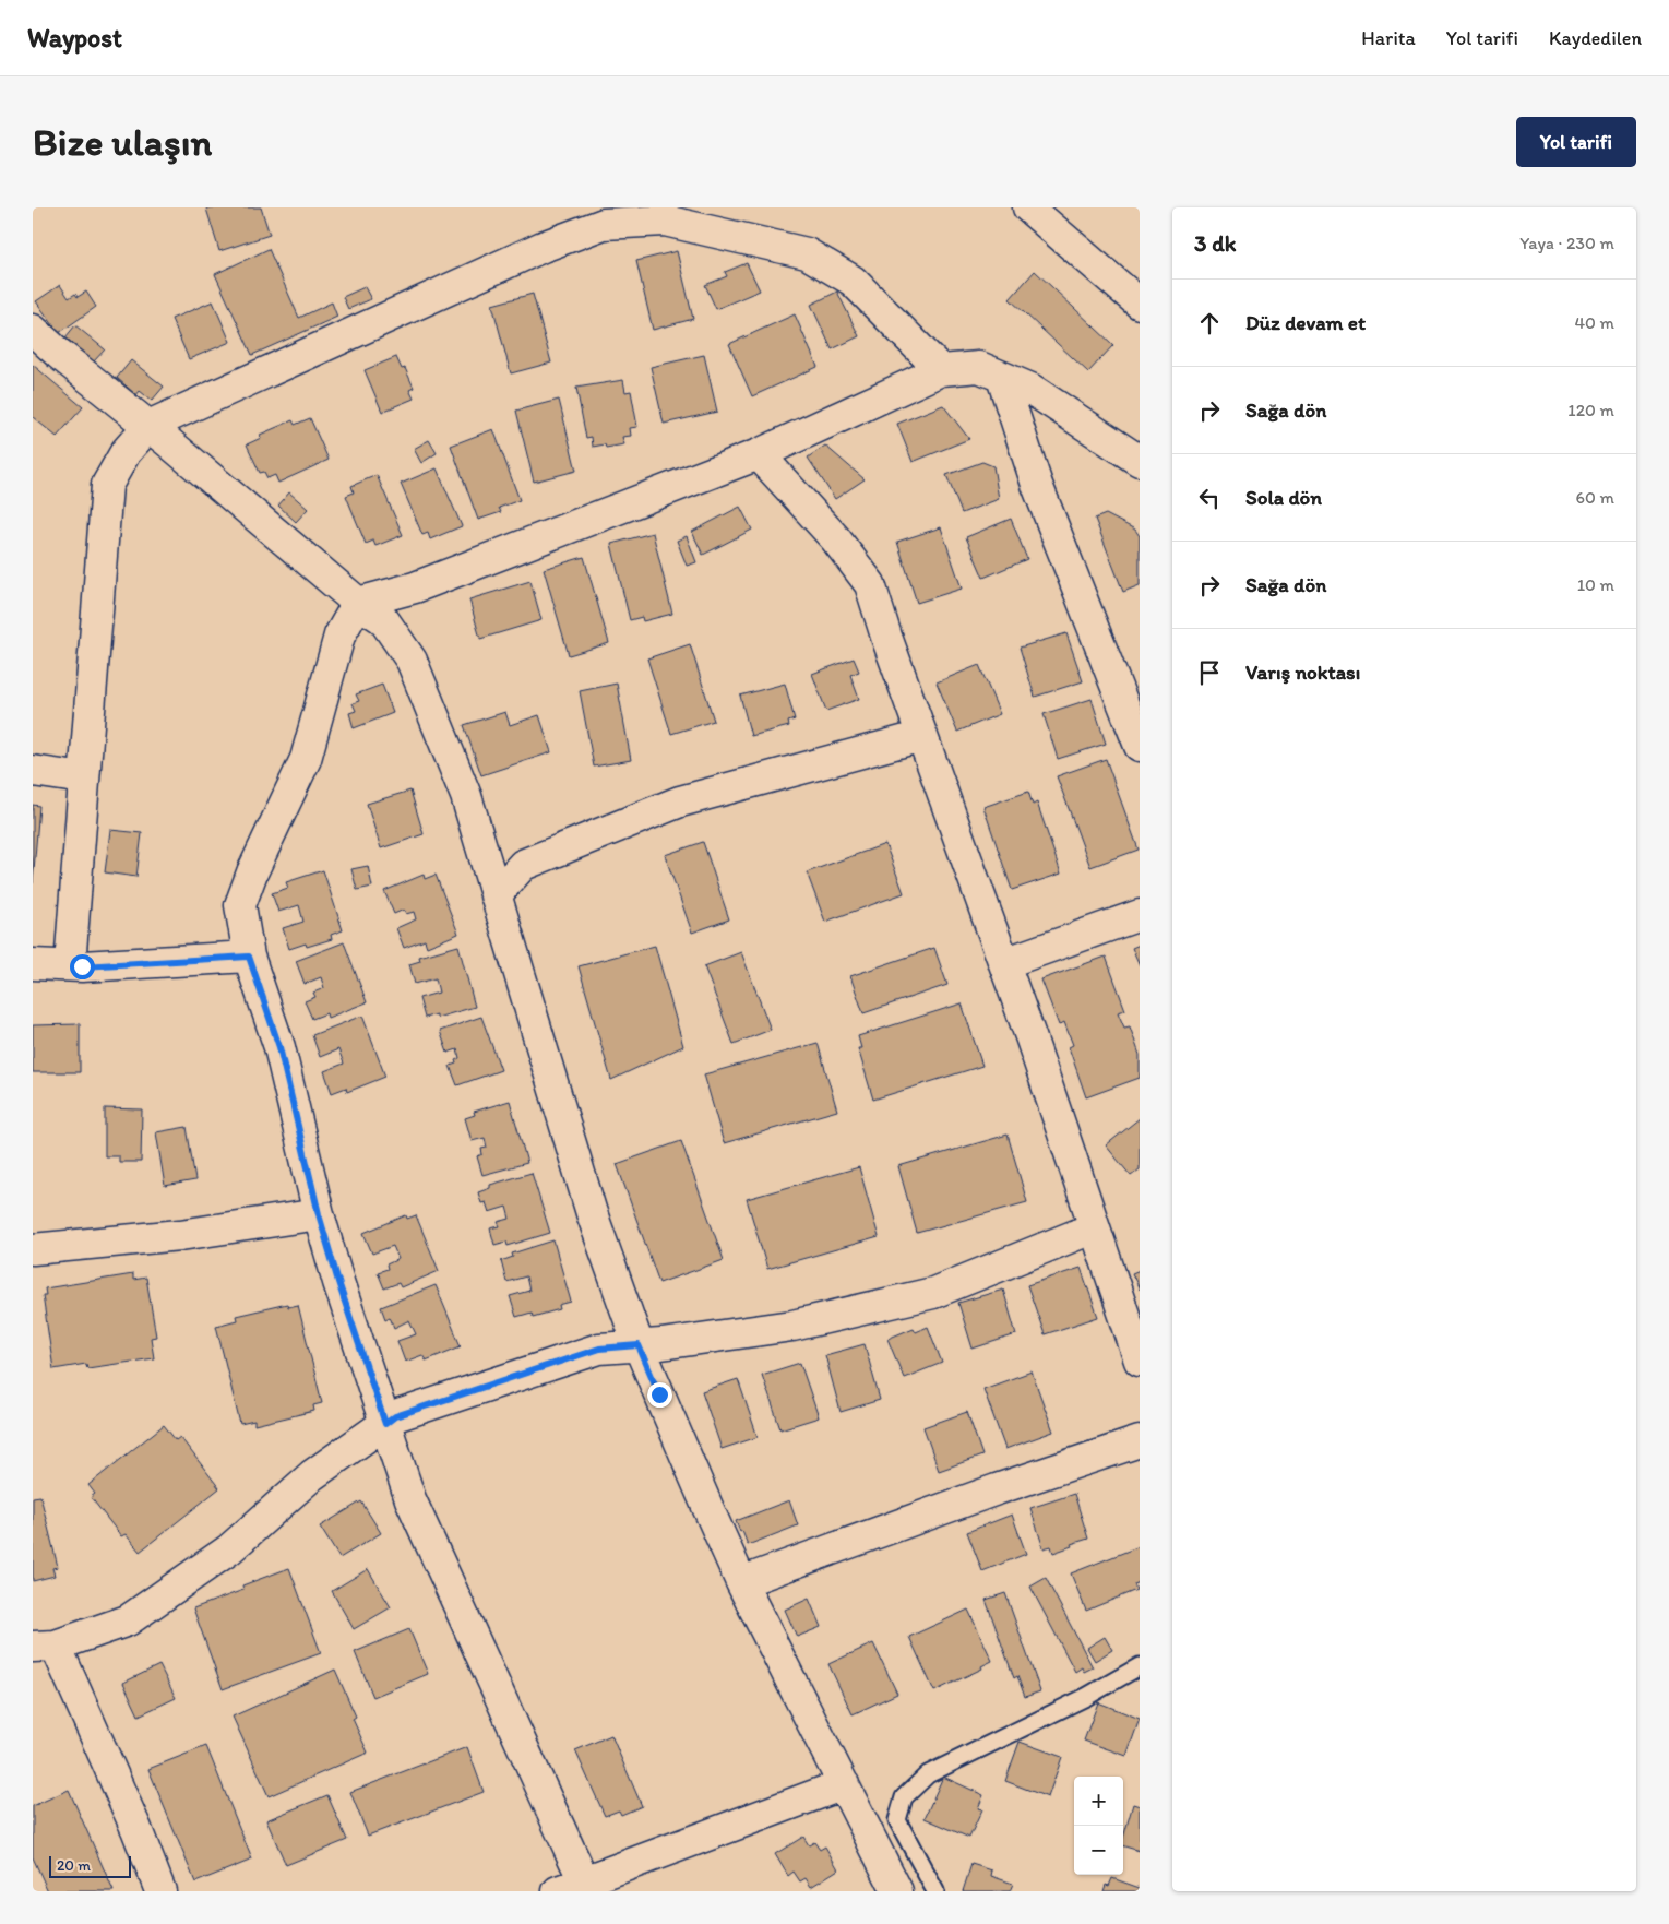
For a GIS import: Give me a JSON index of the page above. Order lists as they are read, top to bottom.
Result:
{
  "scale_bar": "20 m",
  "page": {
    "header": "Waypost",
    "nav": ["Harita", "Yol tarifi", "Kaydedilen"],
    "buttons": "Yol tarifi",
    "title": "Bize ulaşın",
    "heading": ["3 dk", "Yaya · 230 m"],
    "list": [
      ["Düz devam et", "40 m"],
      ["Sağa dön", "120 m"],
      ["Sola dön", "60 m"],
      ["Sağa dön", "10 m"],
      "Varış noktası"
    ],
    "map_buttons": ["+", "−"],
    "scale": "20 m"
  }
}
